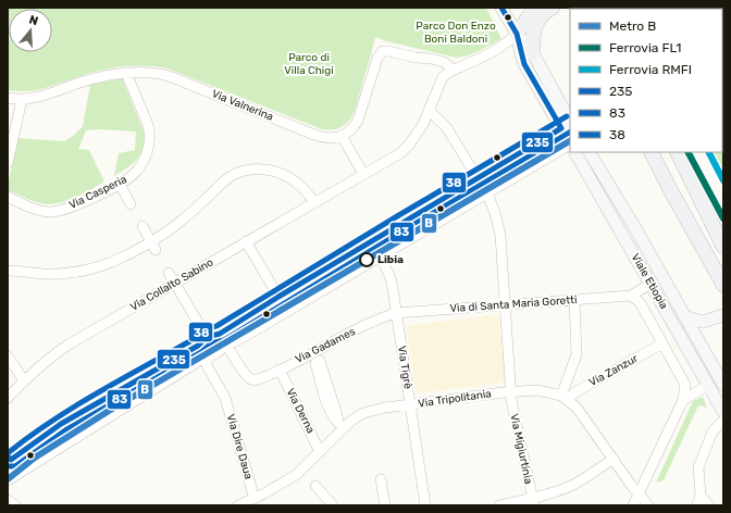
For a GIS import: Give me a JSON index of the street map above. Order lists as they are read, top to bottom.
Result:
{
  "streets": {
    "main road": ["Viale Etiopia"],
    "street": [
      "Via Valnerina",
      "Via Casperia",
      "Via Collalto Sabino",
      "Via di Santa Maria Goretti",
      "Via Gadames",
      "Via Tigrè",
      "Via Zanzur",
      "Via Tripolitania",
      "Via Derna",
      "Via Dire Daua",
      "Via Migiurtinia"
    ]
  },
  "crossings": [
    ["Via Valnerina", "Via Casperia"],
    ["Via di Santa Maria Goretti", "Via Gadames"],
    ["Via di Santa Maria Goretti", "Via Tigrè"],
    ["Via di Santa Maria Goretti", "Via Migiurtinia"],
    ["Via Gadames", "Via Tigrè"],
    ["Via Gadames", "Via Derna"],
    ["Via Gadames", "Via Dire Daua"],
    ["Via Tigrè", "Via Tripolitania"],
    ["Via Zanzur", "Via Tripolitania"],
    ["Via Tripolitania", "Via Derna"],
    ["Via Tripolitania", "Via Dire Daua"],
    ["Via Tripolitania", "Via Migiurtinia"]
  ],
  "parks": ["Parco Don Enzo Boni Baldoni", "Parco di Villa Chigi"],
  "places": ["Libia"],
  "lines": [
    "transit line 235",
    "transit line 38",
    "transit line 83",
    "metro line B",
    "rail line FL1",
    "rail line RMFI"
  ],
  "legend": [
    "Metro B",
    "Ferrovia FL1",
    "Ferrovia RMFI",
    "235",
    "83",
    "38"
  ],
  "north": "top"
}
